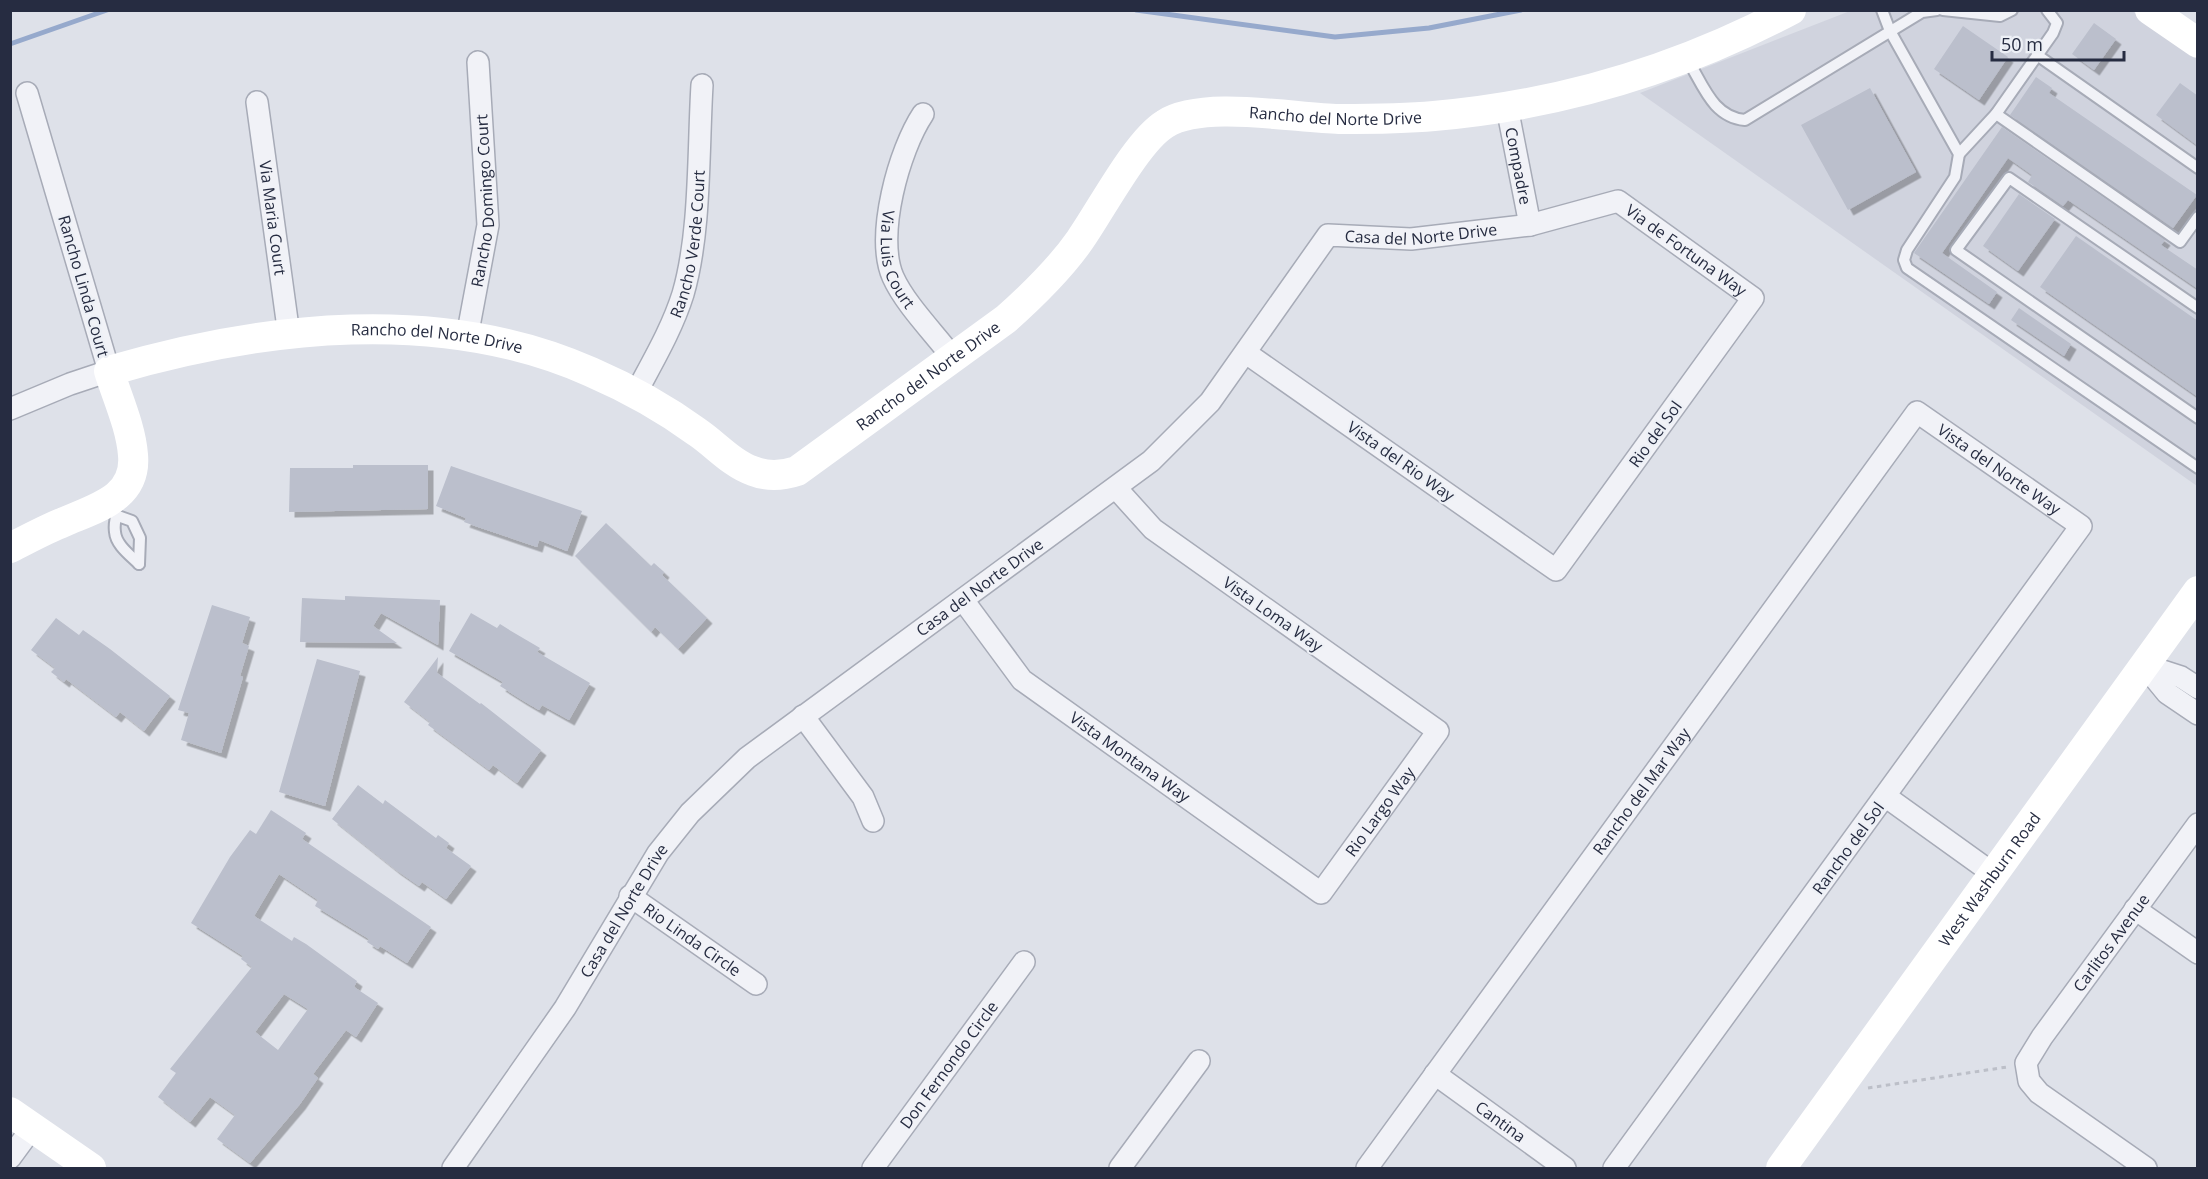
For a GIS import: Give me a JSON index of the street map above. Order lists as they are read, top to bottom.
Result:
{
  "streets": {
    "street": [
      "Rancho del Norte Drive",
      "Compadre",
      "Rancho Domingo Court",
      "Via Maria Court",
      "Casa del Norte Drive",
      "Rancho Verde Court",
      "Via de Fortuna Way",
      "Via Luis Court",
      "Rancho Linda Court",
      "Rio del Sol",
      "Vista del Rio Way",
      "Vista del Norte Way",
      "Vista Loma Way",
      "Vista Montana Way",
      "Rancho del Mar Way",
      "Rio Largo Way",
      "Rancho del Sol",
      "West Washburn Road",
      "Rio Linda Circle",
      "Carlitos Avenue",
      "Don Fernondo Circle",
      "Cantina"
    ]
  },
  "crossings": [
    ["Rancho del Norte Drive", "Compadre"],
    ["Rancho del Norte Drive", "Rancho Domingo Court"],
    ["Rancho del Norte Drive", "Via Maria Court"],
    ["Rancho del Norte Drive", "Rancho Verde Court"],
    ["Rancho del Norte Drive", "Via Luis Court"],
    ["Rancho del Norte Drive", "Rancho Linda Court"],
    ["Compadre", "Casa del Norte Drive"],
    ["Casa del Norte Drive", "Via de Fortuna Way"],
    ["Casa del Norte Drive", "Vista del Rio Way"],
    ["Casa del Norte Drive", "Vista Loma Way"],
    ["Casa del Norte Drive", "Vista Montana Way"],
    ["Casa del Norte Drive", "Rio Linda Circle"],
    ["Via de Fortuna Way", "Rio del Sol"],
    ["Rio del Sol", "Vista del Rio Way"],
    ["Vista del Norte Way", "Rancho del Mar Way"],
    ["Vista del Norte Way", "Rancho del Sol"],
    ["Vista Loma Way", "Rio Largo Way"],
    ["Vista Montana Way", "Rio Largo Way"],
    ["Rancho del Mar Way", "Cantina"]
  ],
  "scale_bar": "50 m"
}
